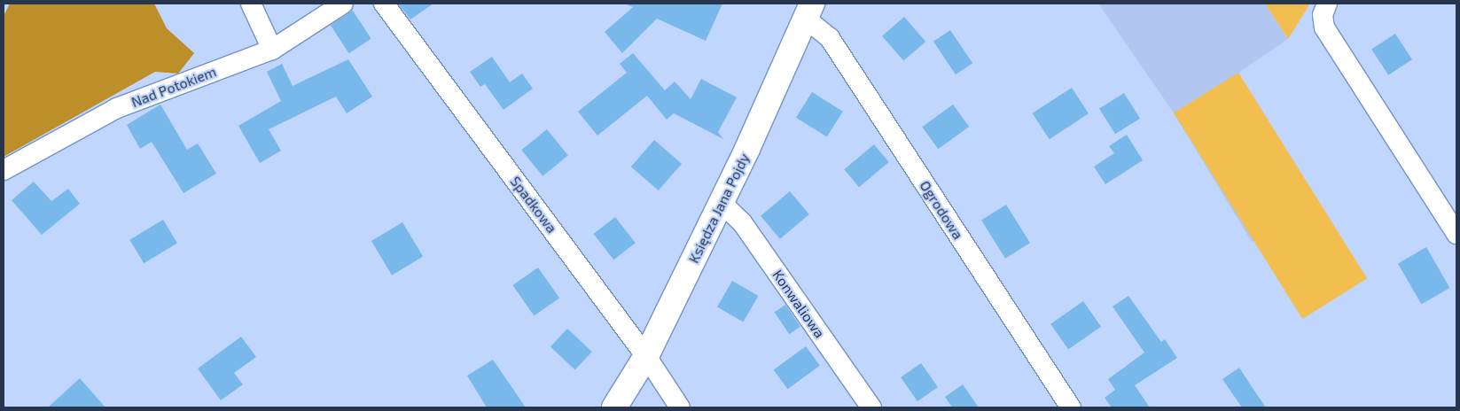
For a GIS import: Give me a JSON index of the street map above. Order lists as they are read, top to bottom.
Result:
{
  "streets": {
    "street": [
      "Nad Potokiem",
      "Spadkowa",
      "Księdza Jana Pojdy",
      "Ogrodowa",
      "Konwaliowa"
    ]
  },
  "crossings": [
    ["Spadkowa", "Księdza Jana Pojdy"],
    ["Księdza Jana Pojdy", "Ogrodowa"],
    ["Księdza Jana Pojdy", "Konwaliowa"]
  ]
}
